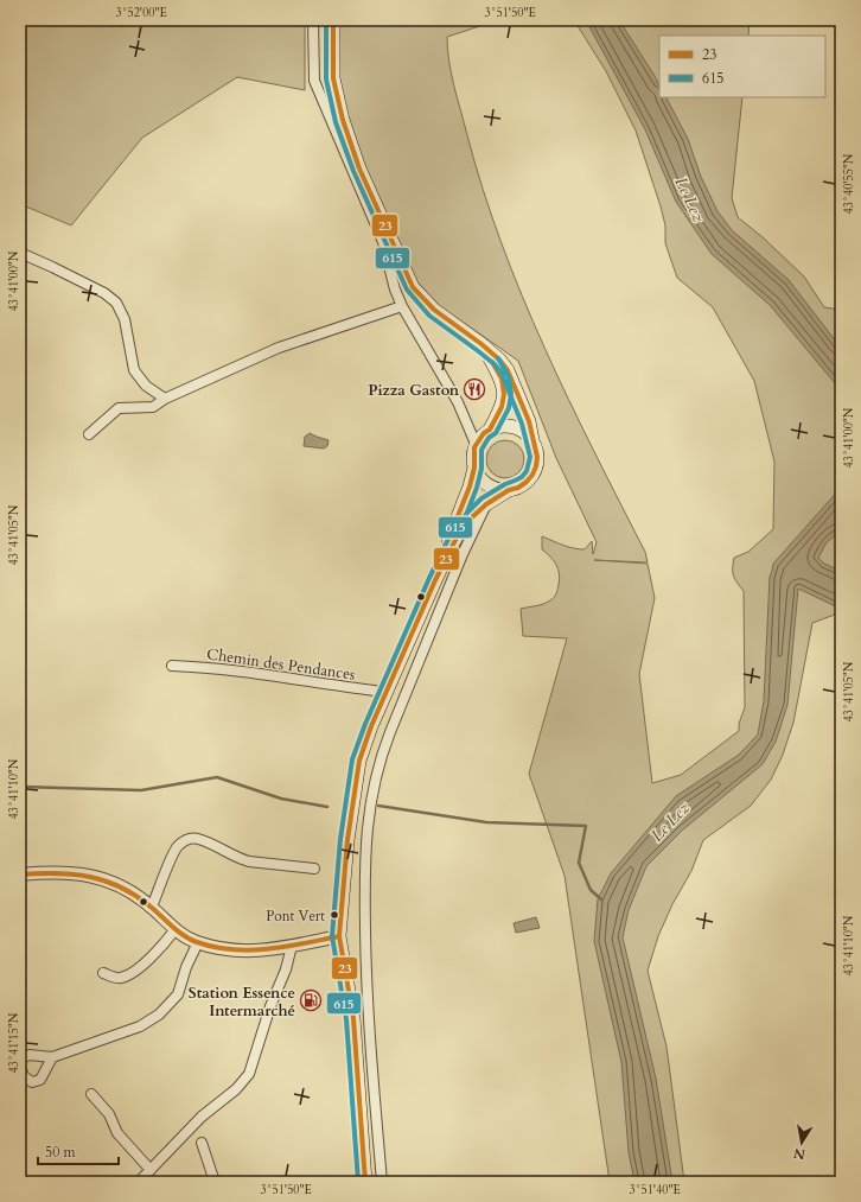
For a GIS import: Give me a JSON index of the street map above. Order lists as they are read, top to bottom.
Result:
{
  "streets": {
    "street": ["Chemin des Pendances"]
  },
  "water": ["Le Lez"],
  "places": {
    "restaurant": ["Pizza Gaston"],
    "other": ["Pont Vert"],
    "fuel station": ["Station Essence Intermarché"]
  },
  "lines": ["transit line 23", "transit line 615"],
  "legend": ["23", "615"],
  "scale_bar": "50 m",
  "north": "bottom",
  "coordinates": [
    "3°52'00\"E",
    "3°51'50\"E",
    "43°40'55\"N",
    "43°41'00\"N",
    "43°41'05\"N",
    "43°41'10\"N",
    "43°41'15\"N",
    "3°51'40\"E"
  ]
}
